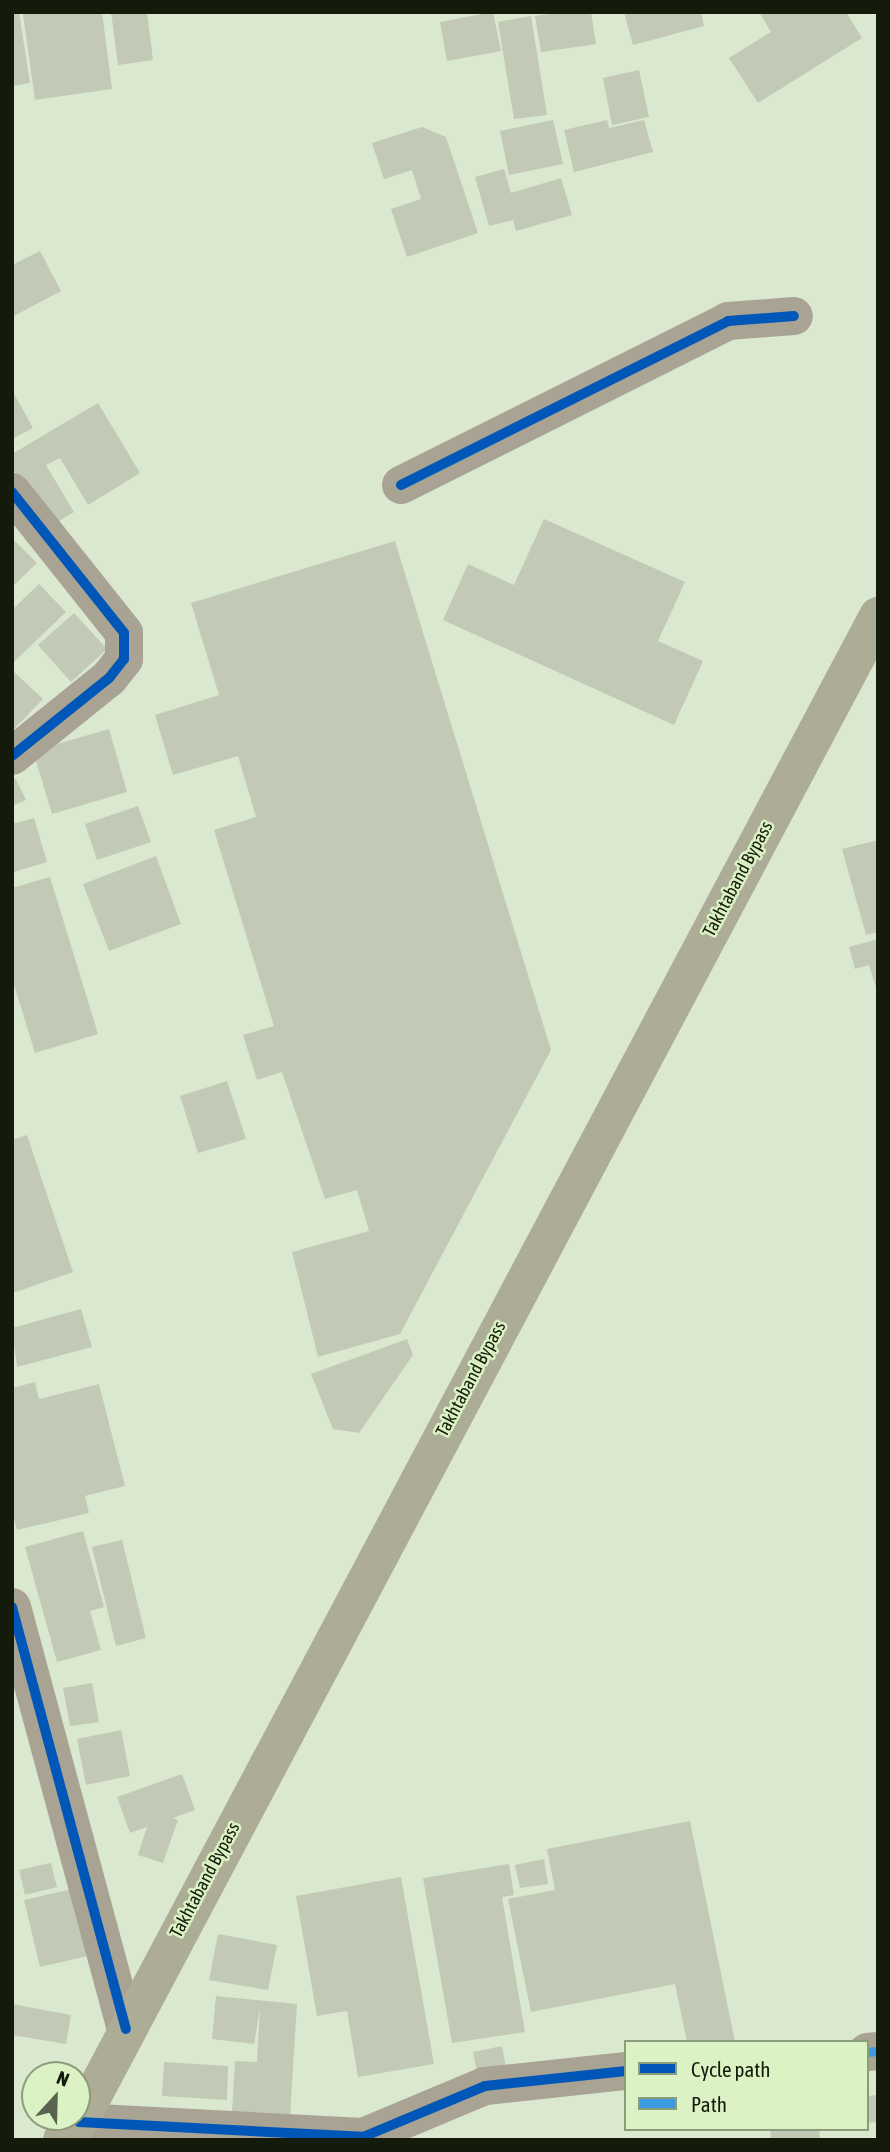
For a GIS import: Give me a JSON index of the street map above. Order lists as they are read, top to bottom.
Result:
{
  "streets": {
    "main road": ["Takhtaband Bypass"]
  },
  "legend": ["Cycle path", "Path"],
  "north": "top"
}
